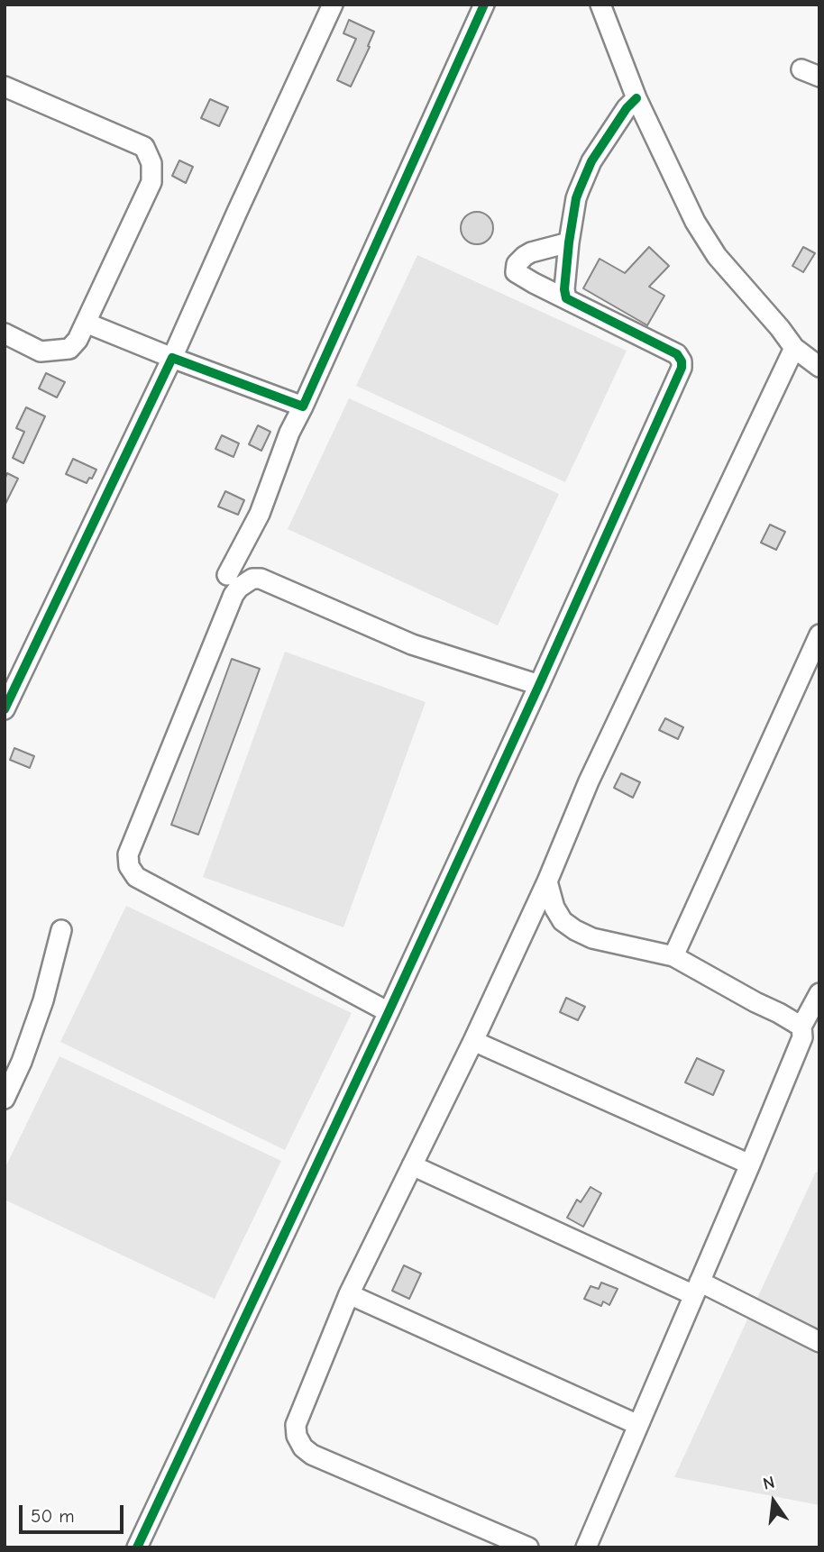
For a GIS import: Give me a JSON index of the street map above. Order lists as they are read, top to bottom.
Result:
{
  "scale_bar": "50 m",
  "north": "top"
}
